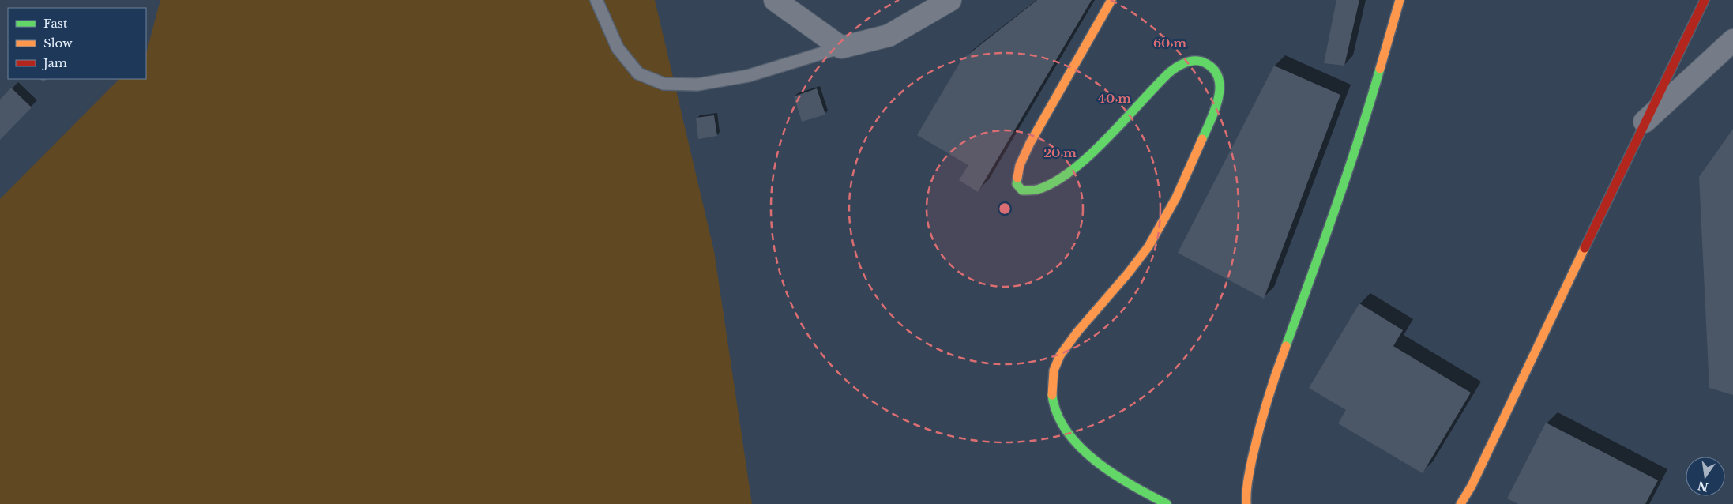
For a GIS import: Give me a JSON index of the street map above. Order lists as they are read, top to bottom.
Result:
{
  "legend": ["Fast", "Slow", "Jam"],
  "north": "bottom",
  "rings": ["60 m", "40 m", "20 m"]
}
